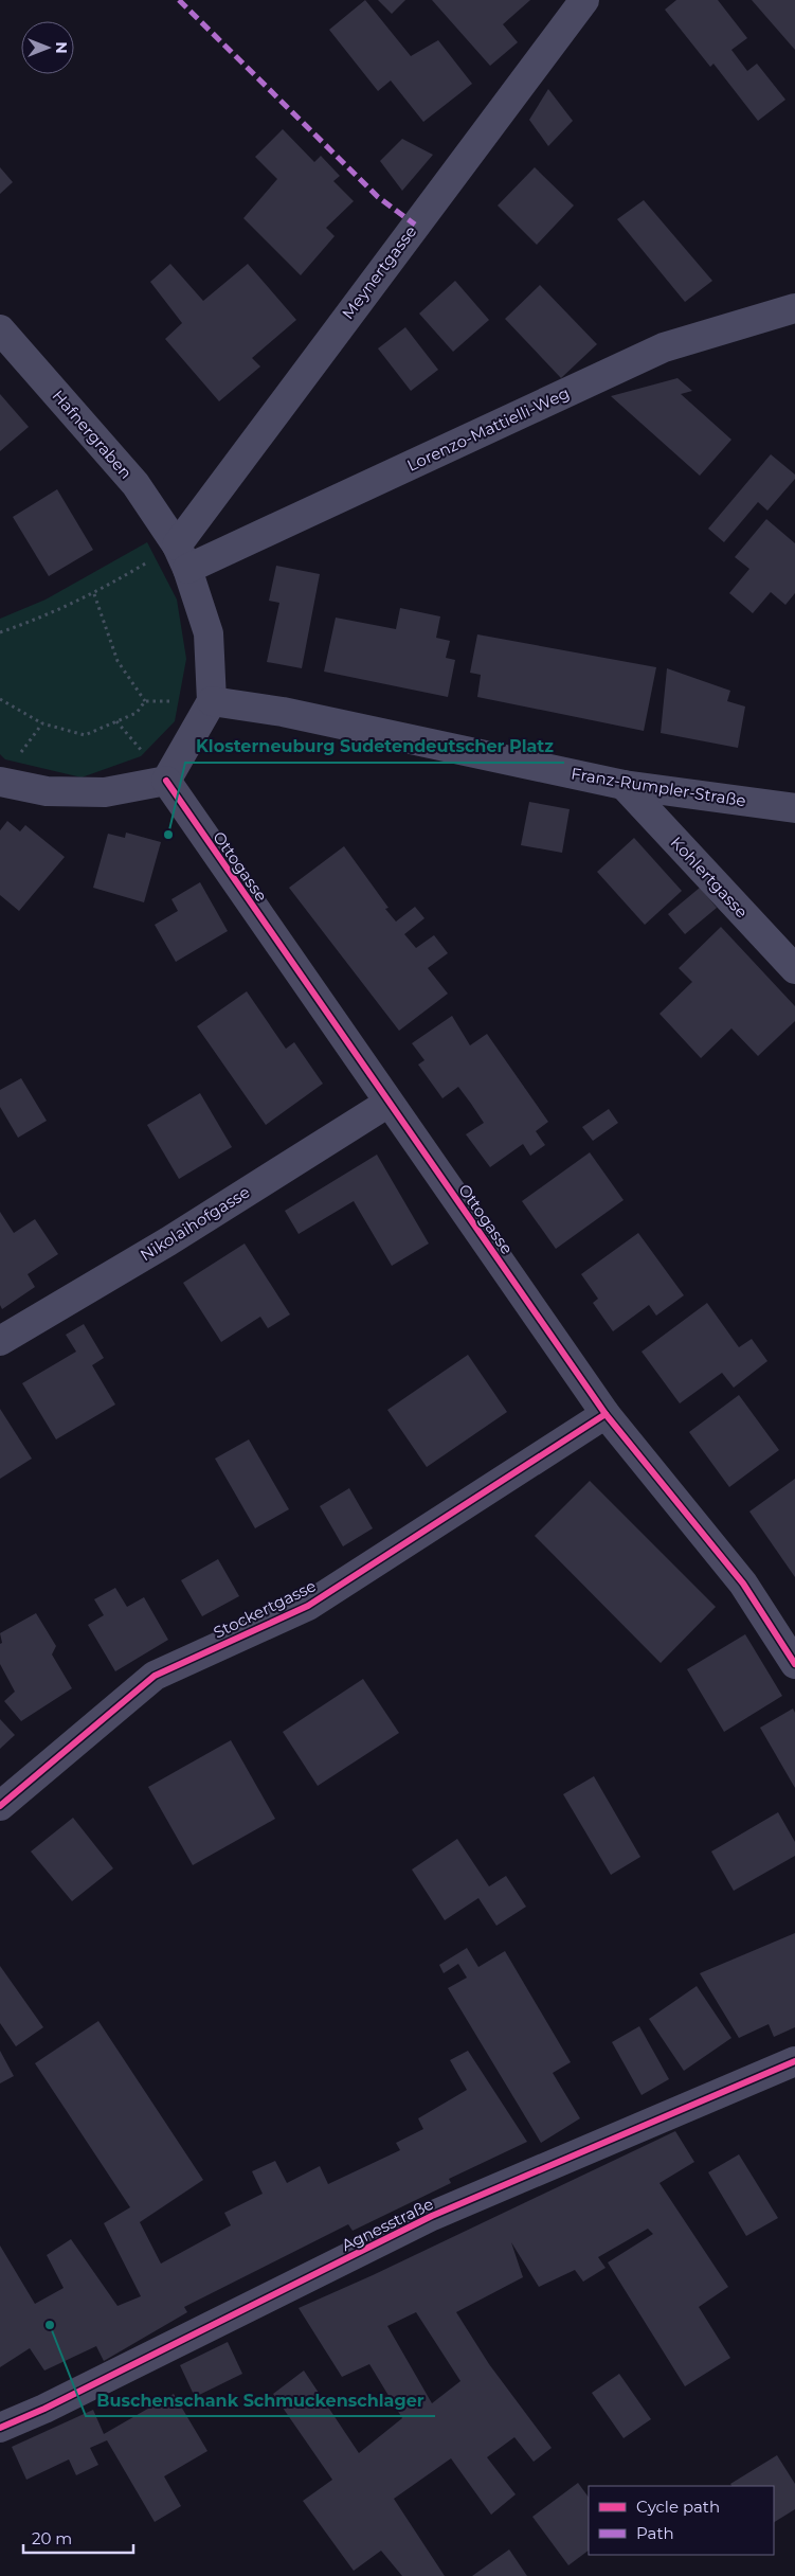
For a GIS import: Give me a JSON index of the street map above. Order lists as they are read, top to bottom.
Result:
{
  "streets": {
    "street": [
      "Meynertgasse",
      "Lorenzo-Mattielli-Weg",
      "Hafnergraben",
      "Franz-Rumpler-Straße",
      "Ottogasse",
      "Kohlertgasse",
      "Nikolaihofgasse",
      "Stockertgasse",
      "Agnesstraße"
    ]
  },
  "crossings": [
    ["Meynertgasse", "Lorenzo-Mattielli-Weg"],
    ["Meynertgasse", "Hafnergraben"],
    ["Lorenzo-Mattielli-Weg", "Hafnergraben"],
    ["Hafnergraben", "Franz-Rumpler-Straße"],
    ["Franz-Rumpler-Straße", "Kohlertgasse"],
    ["Ottogasse", "Nikolaihofgasse"],
    ["Ottogasse", "Stockertgasse"]
  ],
  "places": ["Klosterneuburg Sudetendeutscher Platz", "Buschenschank Schmuckenschlager"],
  "legend": ["Cycle path", "Path"],
  "scale_bar": "20 m",
  "north": "right"
}
